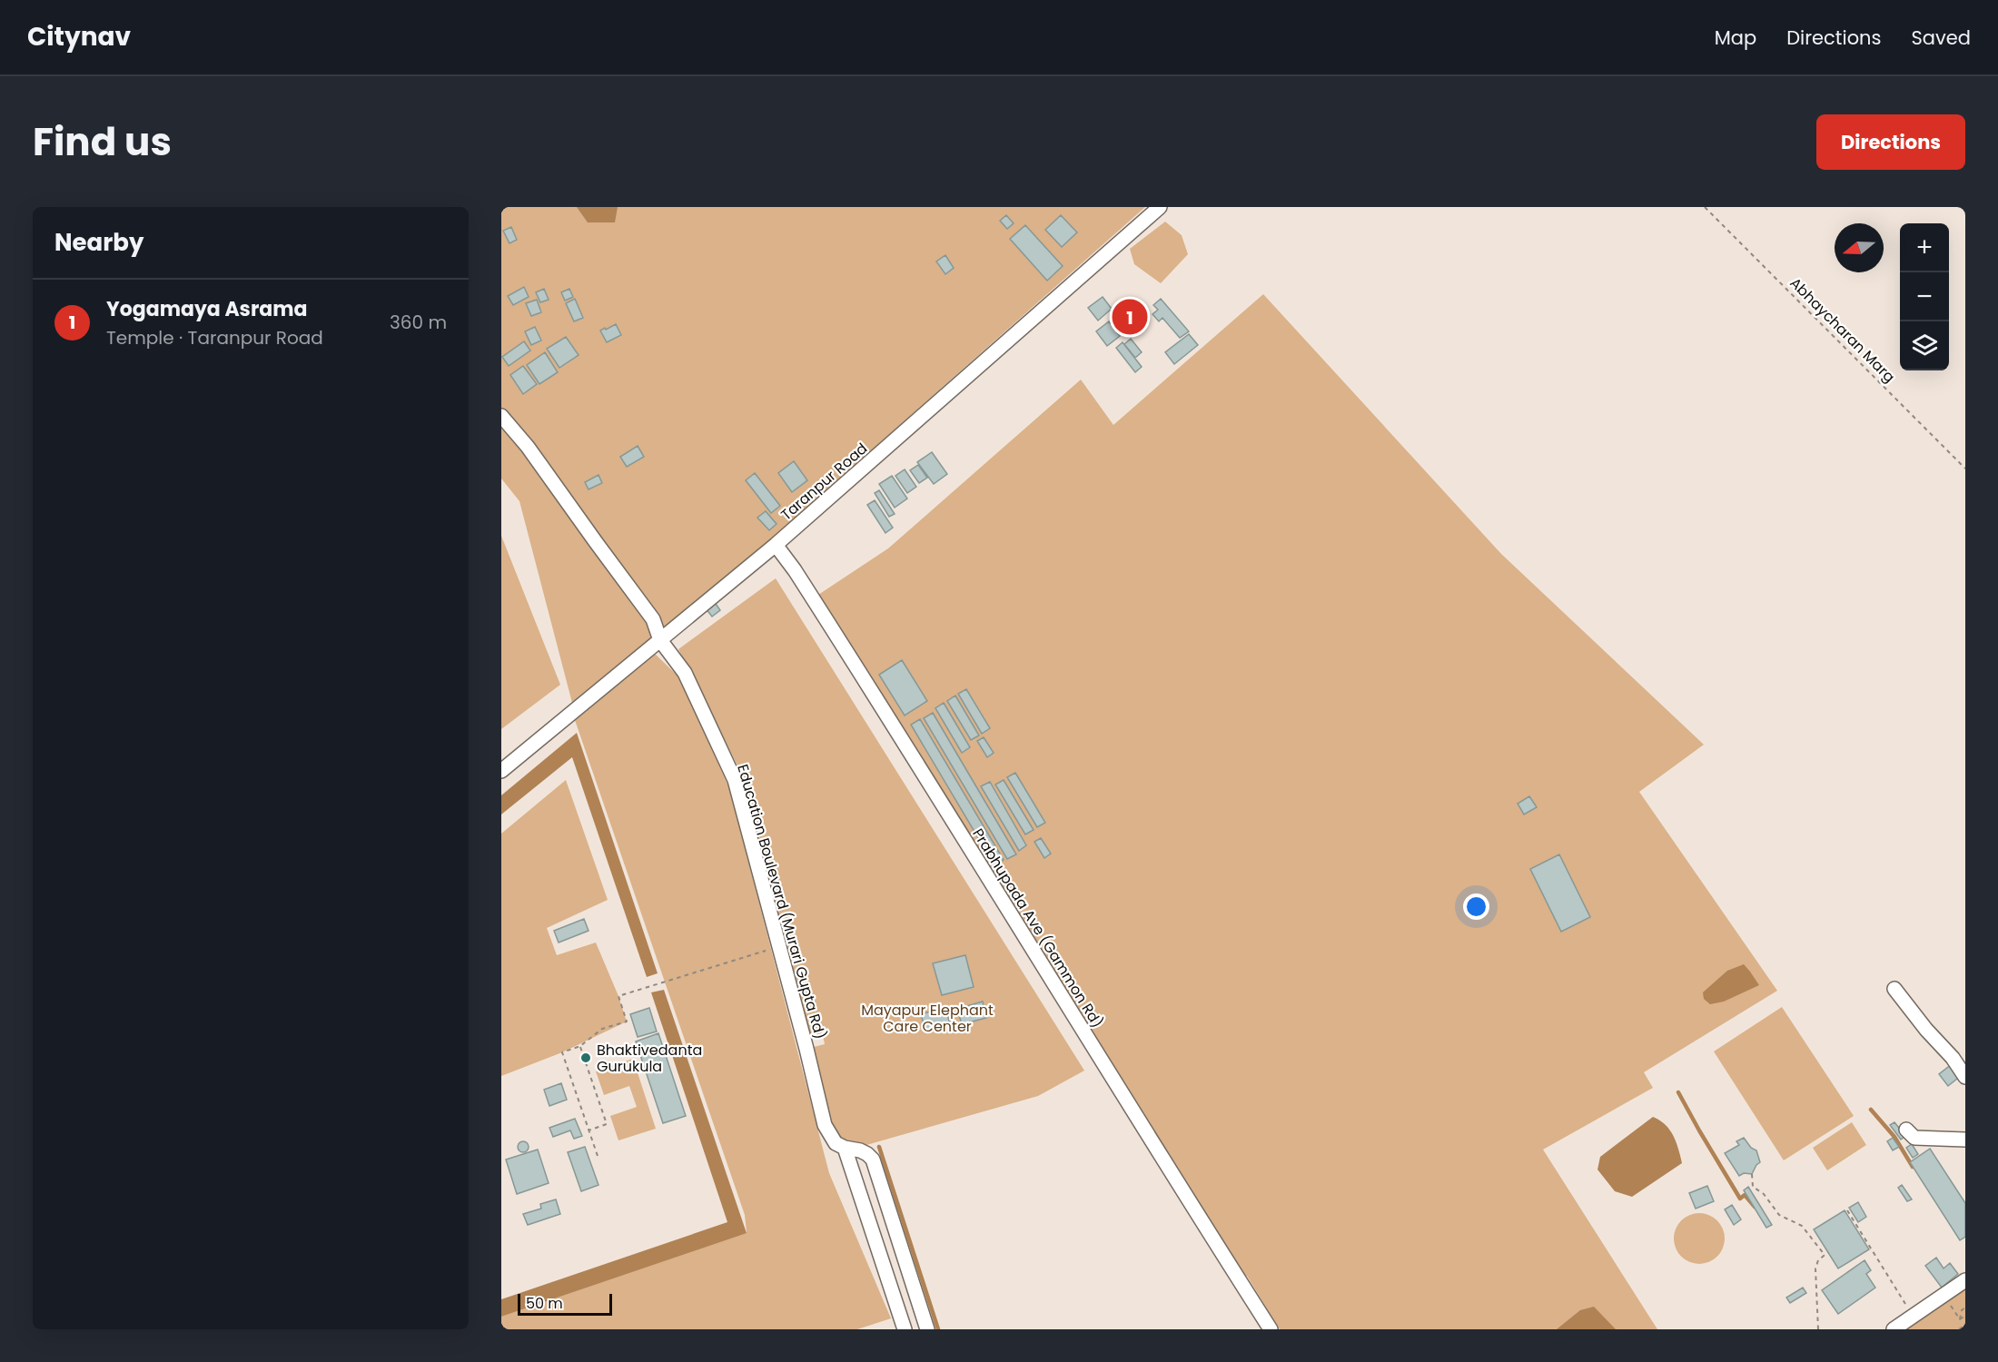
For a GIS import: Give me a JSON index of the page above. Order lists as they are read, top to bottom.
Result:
{
  "streets": {
    "street": ["Taranpur Road", "Education Boulevard (Murari Gupta Rd)", "Prabhupada Ave (Gammon Rd)"],
    "path": ["Abhaycharan Marg"]
  },
  "crossings": [
    ["Taranpur Road", "Education Boulevard (Murari Gupta Rd)"],
    ["Taranpur Road", "Prabhupada Ave (Gammon Rd)"]
  ],
  "parks": ["Mayapur Elephant Care Center"],
  "places": ["Bhaktivedanta Gurukula"],
  "scale_bar": "50 m",
  "north": "left",
  "page": {
    "header": "Citynav",
    "nav": ["Map", "Directions", "Saved"],
    "title": "Find us",
    "buttons": "Directions",
    "heading": "Nearby",
    "map_buttons": ["+", "−"],
    "list": [
      {
        "mark": "1",
        "name": "Yogamaya Asrama",
        "note": "Temple · Taranpur Road",
        "value": "360 m"
      }
    ],
    "pins": "1",
    "scale": "50 m"
  }
}
